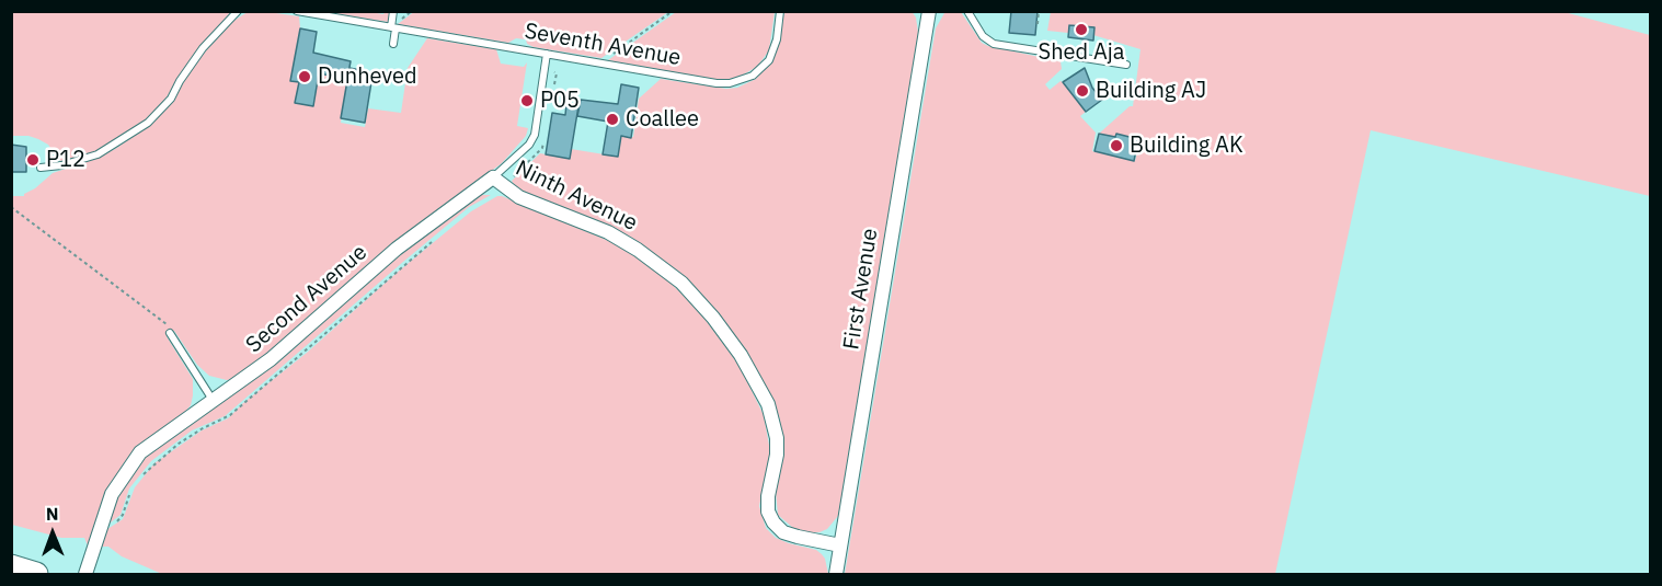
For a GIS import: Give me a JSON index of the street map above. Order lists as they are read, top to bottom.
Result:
{
  "streets": {
    "street": ["Ninth Avenue", "First Avenue", "Second Avenue"],
    "lane": ["Seventh Avenue"]
  },
  "crossings": [
    ["Seventh Avenue", "Second Avenue"],
    ["Ninth Avenue", "First Avenue"],
    ["Ninth Avenue", "Second Avenue"]
  ],
  "places": [
    "Shed Aja",
    "Dunheved",
    "Building AJ",
    "P05",
    "Coallee",
    "Building AK",
    "P12"
  ],
  "north": "top"
}
